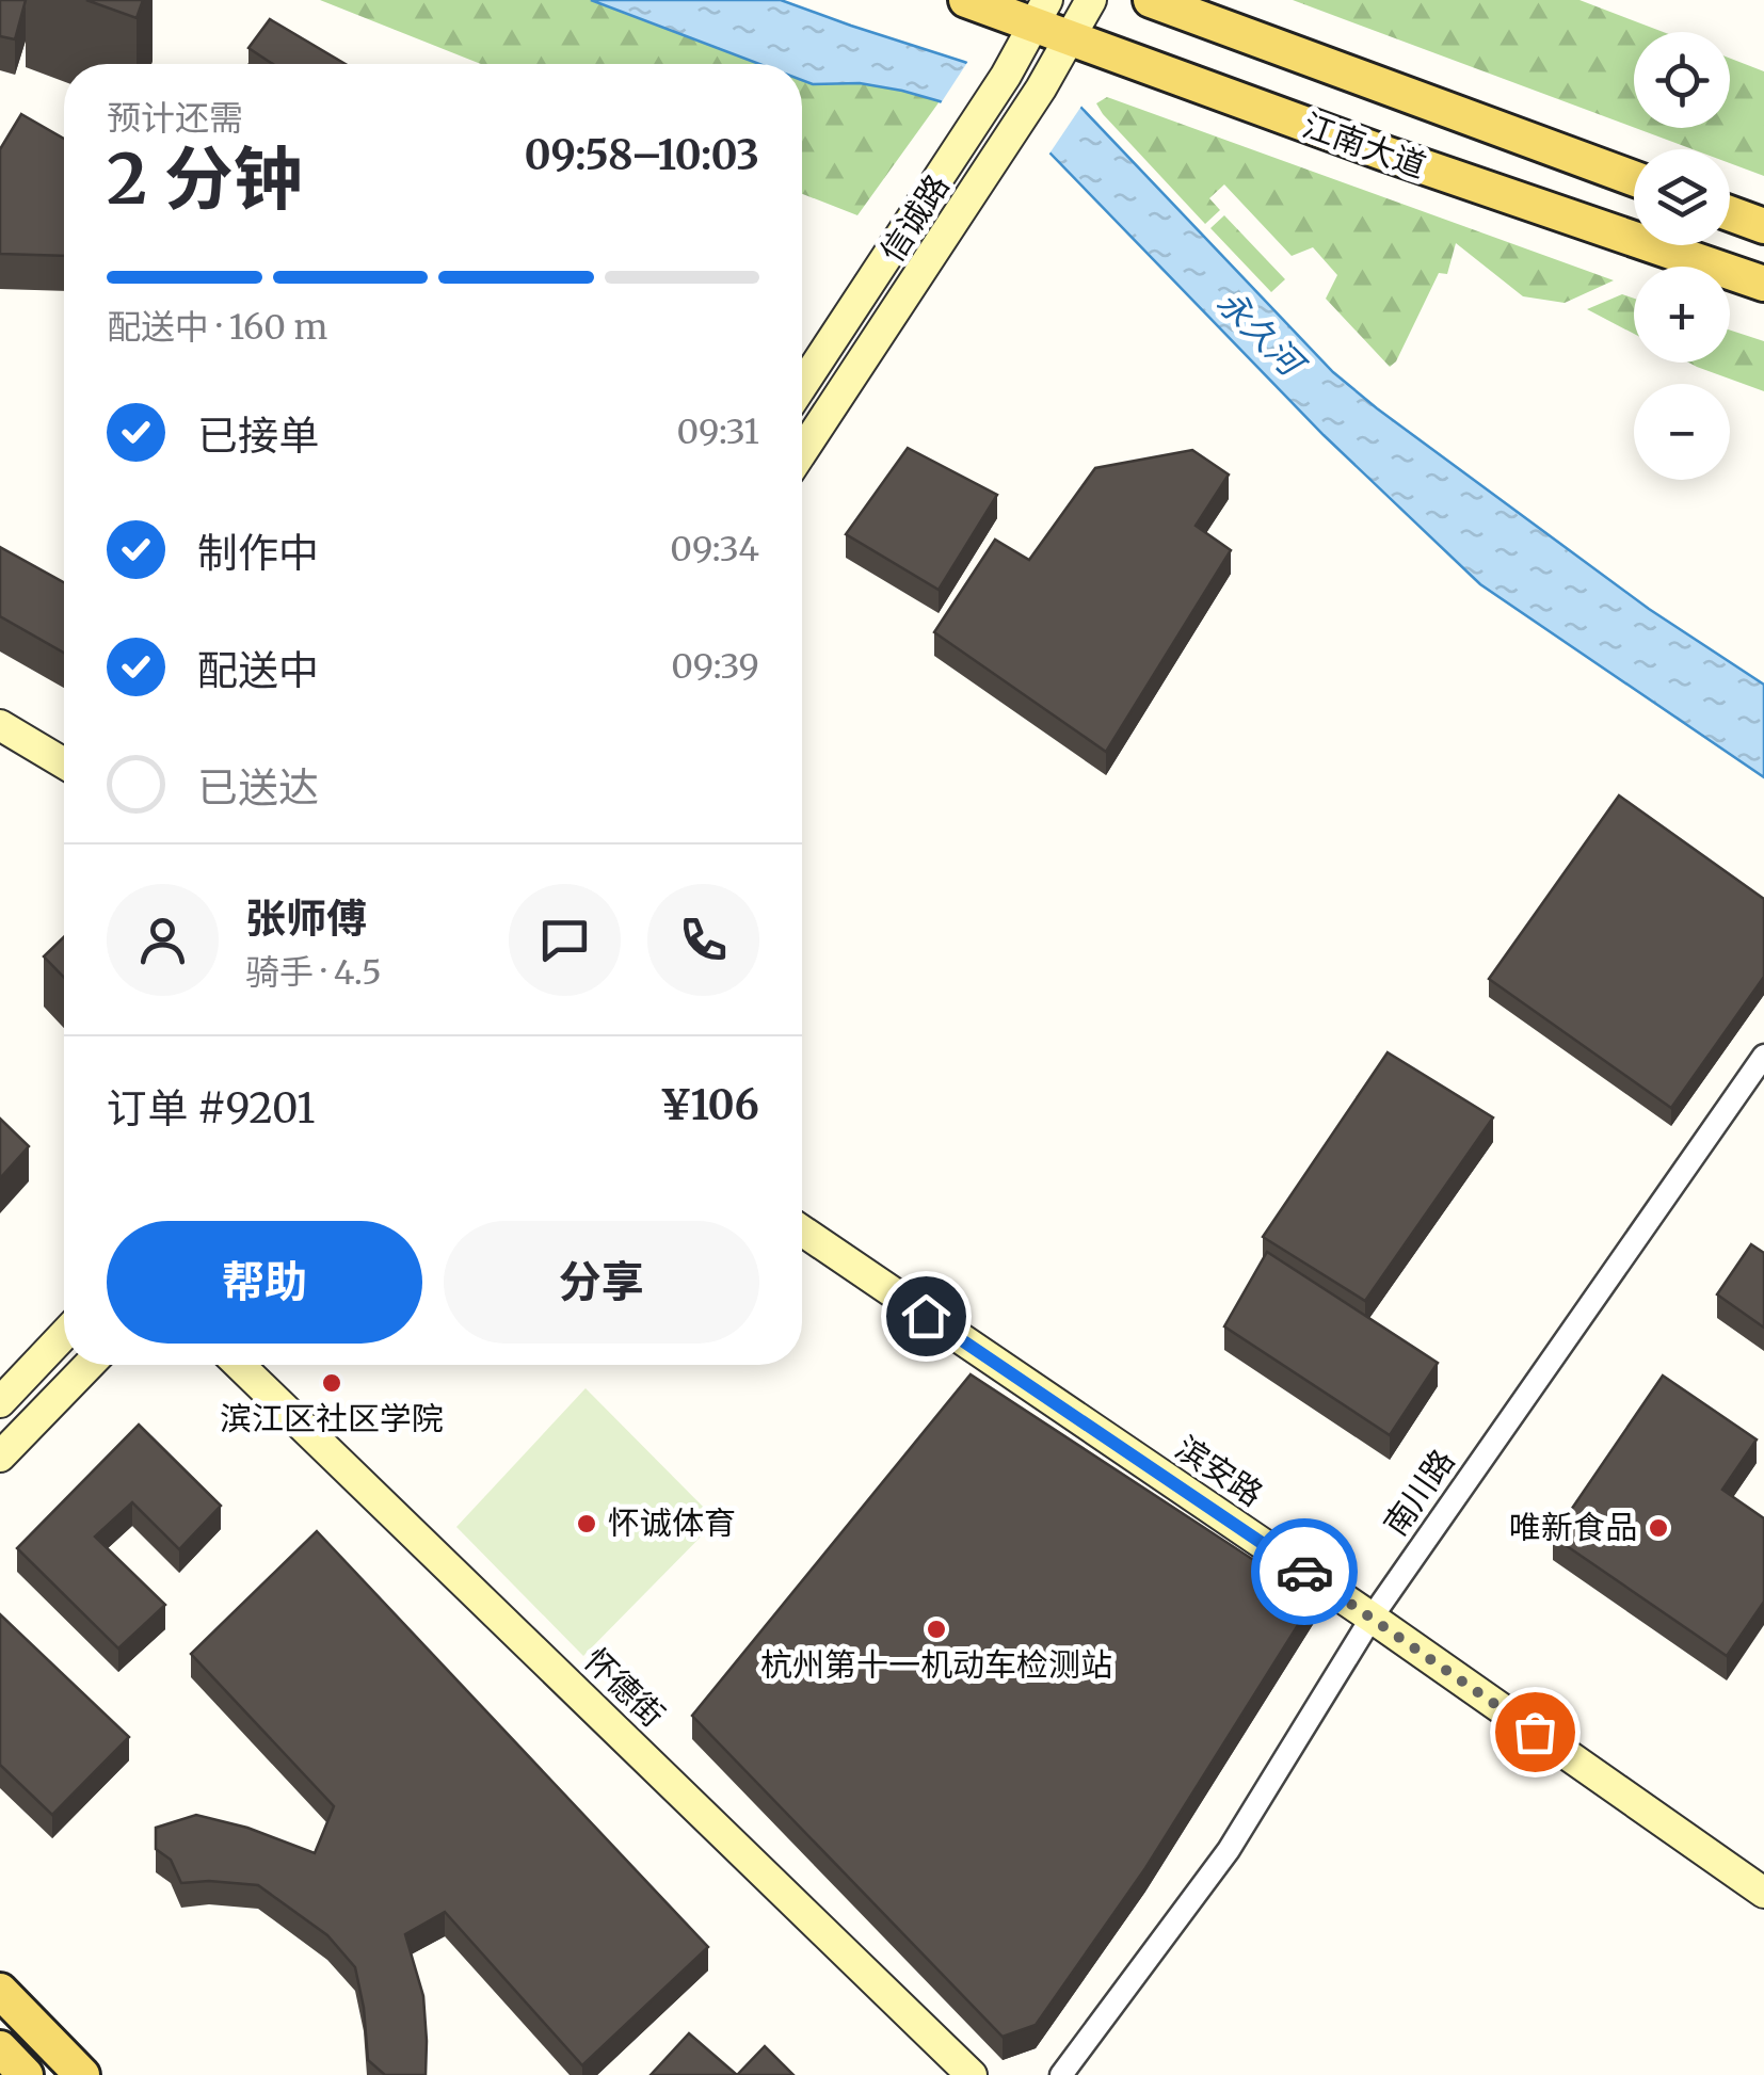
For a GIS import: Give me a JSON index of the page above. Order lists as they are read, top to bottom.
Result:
{
  "streets": {
    "main road": ["江南大道"],
    "street": [
      "信诚路",
      "滨安路",
      "南川路",
      "怀德街"
    ]
  },
  "crossings": [
    ["江南大道", "信诚路"],
    ["滨安路", "南川路"]
  ],
  "water": ["永久河"],
  "places": [
    "滨江区社区学院",
    "怀诚体育",
    "唯新食品",
    "杭州第十一机动车检测站"
  ],
  "page": {
    "map_buttons": ["+", "−"],
    "heading": ["2 分钟", "预计还需", "09:58–10:03"],
    "panel": [
      "张师傅",
      "骑手 · 4.5",
      "订单 #9201",
      "¥106"
    ],
    "bar": "配送中 · 160 m",
    "list": [
      ["已接单", "09:31"],
      ["制作中", "09:34"],
      ["配送中", "09:39"],
      "已送达"
    ],
    "buttons": ["帮助", "分享"]
  }
}
